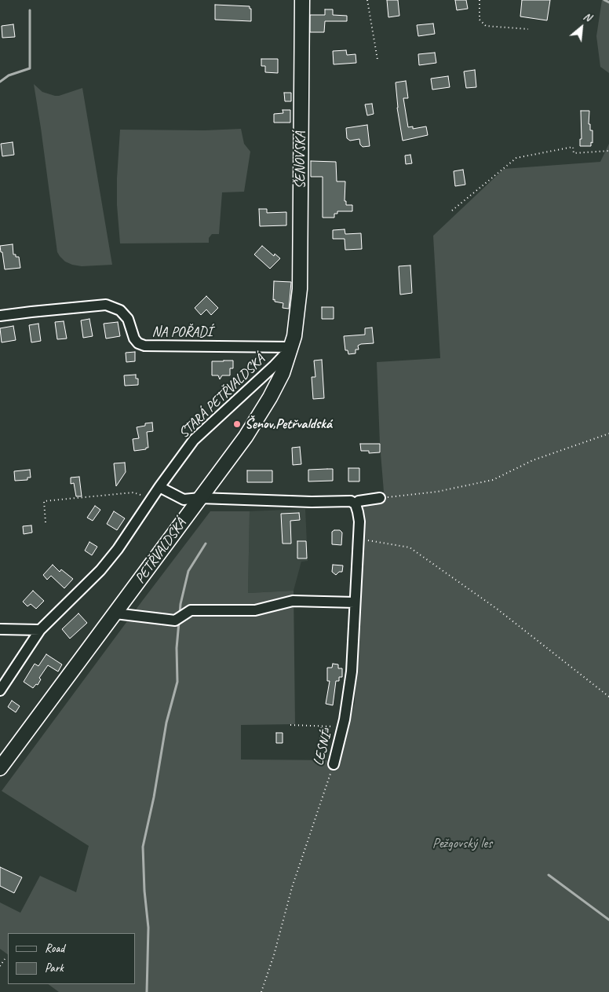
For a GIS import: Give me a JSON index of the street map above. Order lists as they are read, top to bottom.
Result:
{
  "streets": {
    "main road": ["ŠENOVSKÁ", "PETŘVALDSKÁ"],
    "street": ["NA POŘADÍ", "STARÁ PETŘVALDSKÁ", "LESNÍ"]
  },
  "crossings": [
    ["ŠENOVSKÁ", "PETŘVALDSKÁ"],
    ["NA POŘADÍ", "STARÁ PETŘVALDSKÁ"],
    ["NA POŘADÍ", "PETŘVALDSKÁ"],
    ["STARÁ PETŘVALDSKÁ", "PETŘVALDSKÁ"]
  ],
  "parks": ["Pežgovský les"],
  "places": ["Šenov,Petřvaldská"],
  "legend": ["Road", "Park"],
  "north": "top right"
}
